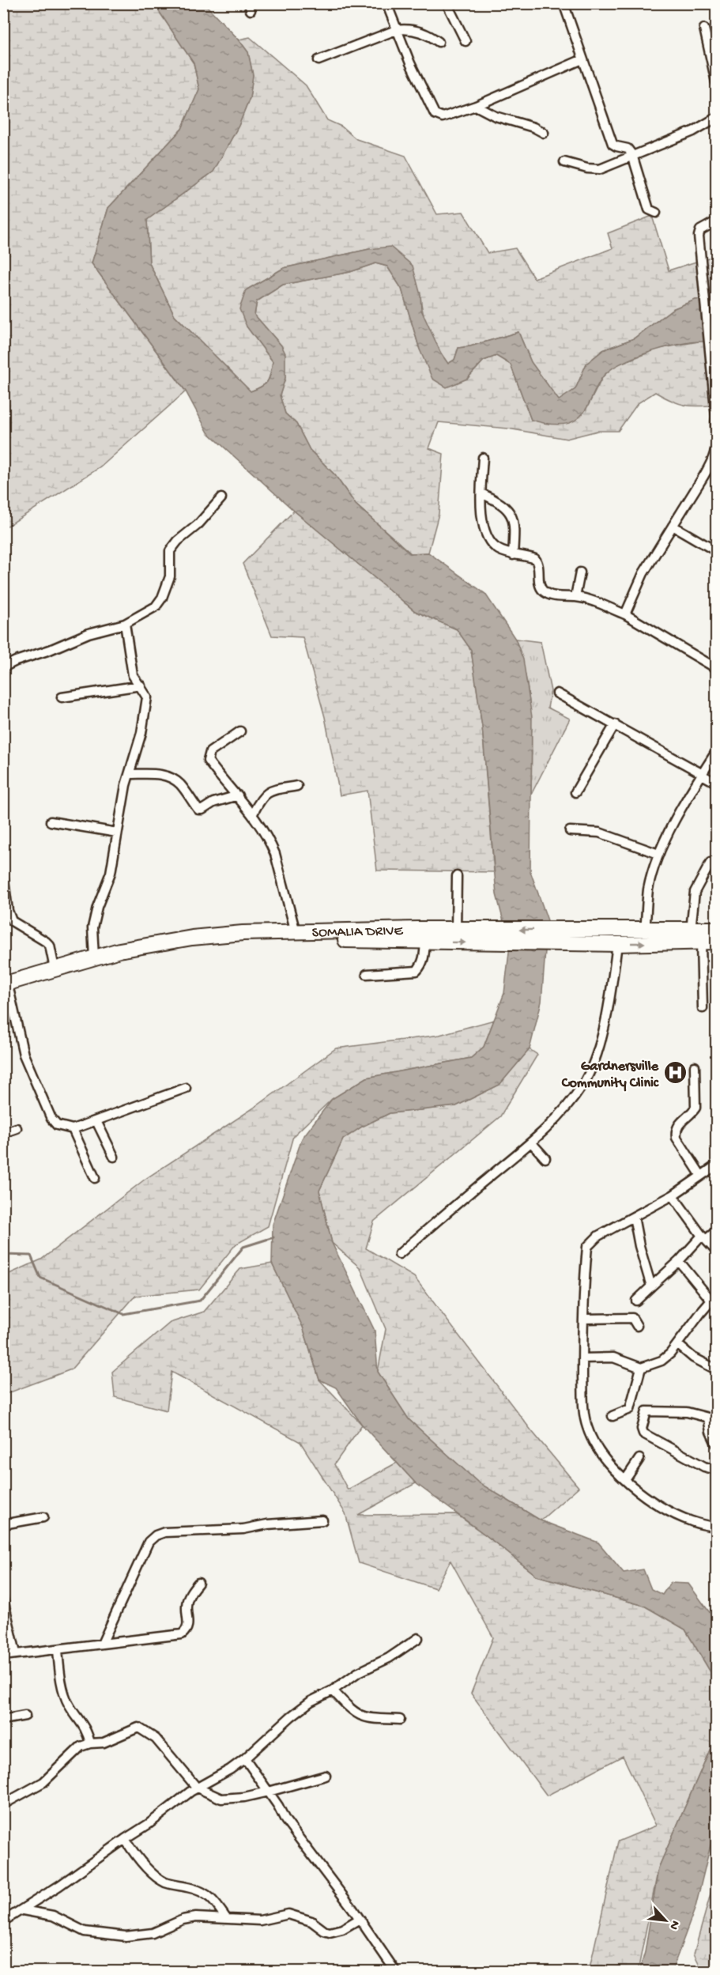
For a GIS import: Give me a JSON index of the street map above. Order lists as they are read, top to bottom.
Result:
{
  "streets": {
    "main road": ["SOMALIA DRIVE"]
  },
  "places": {
    "hospital": ["Gardnersville Community Clinic"]
  },
  "north": "bottom right"
}
